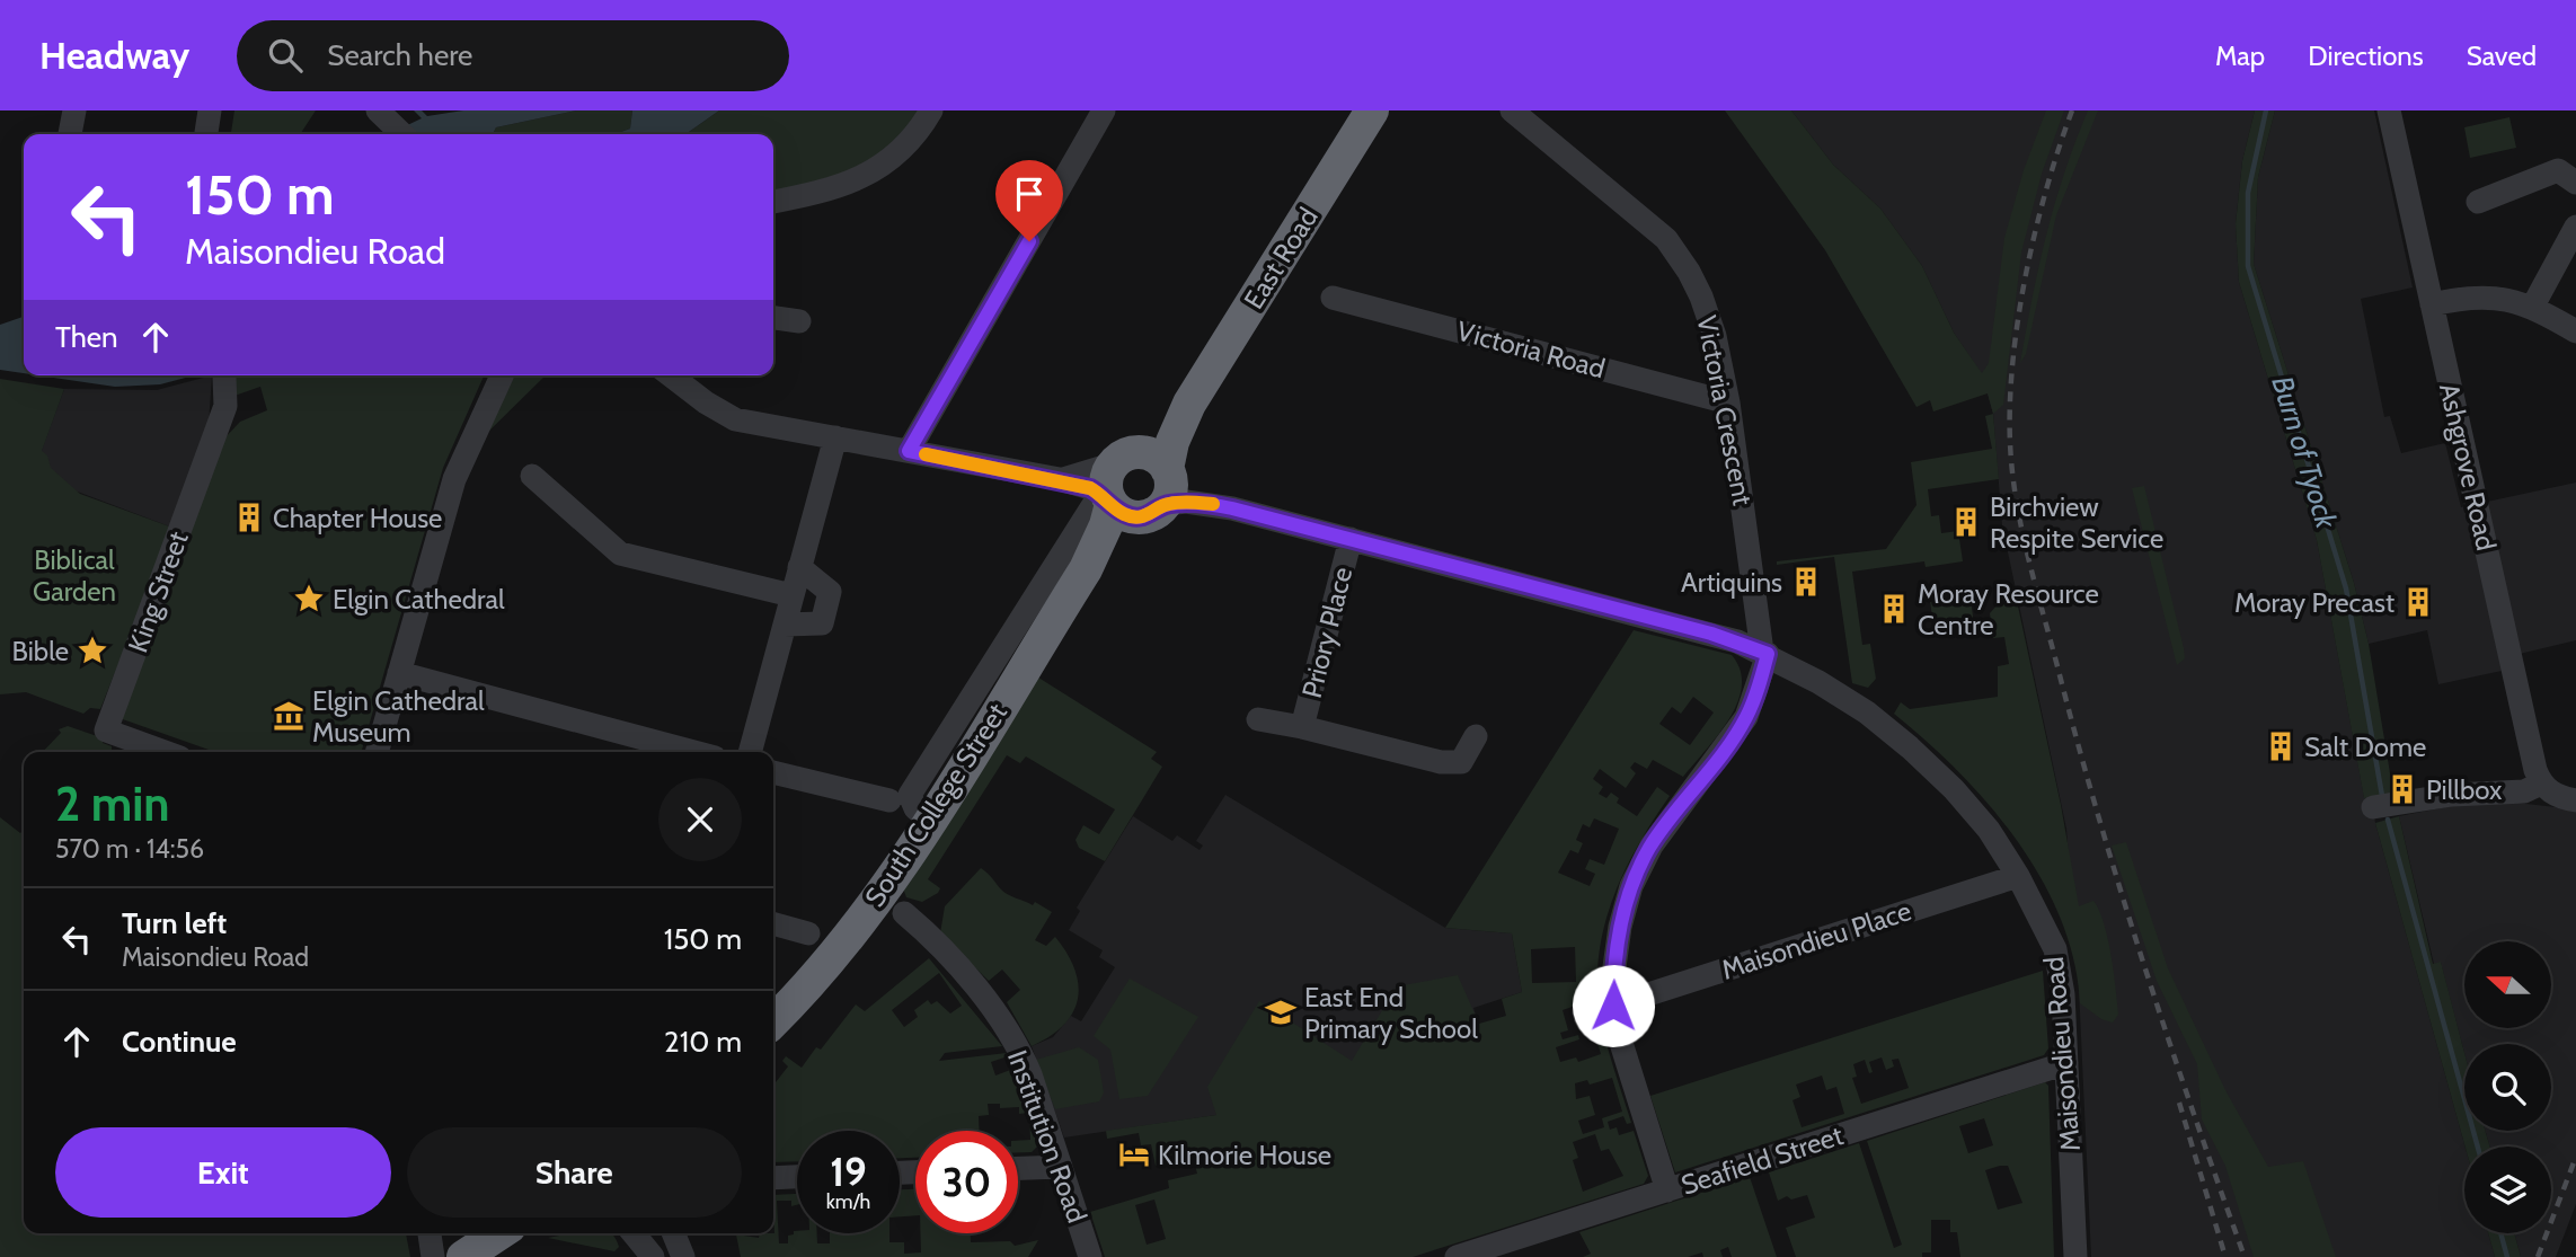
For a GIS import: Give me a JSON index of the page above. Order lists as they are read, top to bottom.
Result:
{
  "streets": {
    "highway": ["East Road", "South College Street"],
    "street": [
      "Victoria Road",
      "Victoria Crescent",
      "Ashgrove Road",
      "King Street",
      "Priory Place",
      "Maisondieu Place",
      "Maisondieu Road",
      "Institution Road",
      "Seafield Street"
    ]
  },
  "crossings": [
    ["East Road", "South College Street"],
    ["East Road", "Maisondieu Road"],
    ["Victoria Road", "Victoria Crescent"],
    ["Victoria Crescent", "Maisondieu Road"],
    ["Priory Place", "Maisondieu Road"],
    ["South College Street", "Maisondieu Road"],
    ["Maisondieu Place", "Maisondieu Road"],
    ["Maisondieu Road", "Seafield Street"]
  ],
  "water": ["Burn of Tyock"],
  "parks": ["Biblical Garden"],
  "places": {
    "building": [
      "Chapter House",
      "Birchview Respite Service",
      "Artiquins",
      "Moray Precast",
      "Moray Resource Centre",
      "Salt Dome",
      "Pillbox"
    ],
    "place": ["Elgin Cathedral", "Bible"],
    "museum": ["Elgin Cathedral Museum"],
    "school or university": ["East End Primary School"],
    "hotel": ["Kilmorie House"]
  },
  "north": "left",
  "page": {
    "header": "Headway",
    "search": "Search here",
    "nav": ["Map", "Directions", "Saved"],
    "turn": ["150 m", "Maisondieu Road"],
    "then": "Then",
    "heading": ["2 min", "570 m · 14:56"],
    "list": [
      {
        "name": "Turn left",
        "note": "Maisondieu Road",
        "value": "150 m"
      },
      {
        "name": "Continue",
        "value": "210 m"
      }
    ],
    "buttons": ["Exit", "Share"],
    "speed": "19 km/h",
    "limit": "30"
  }
}
